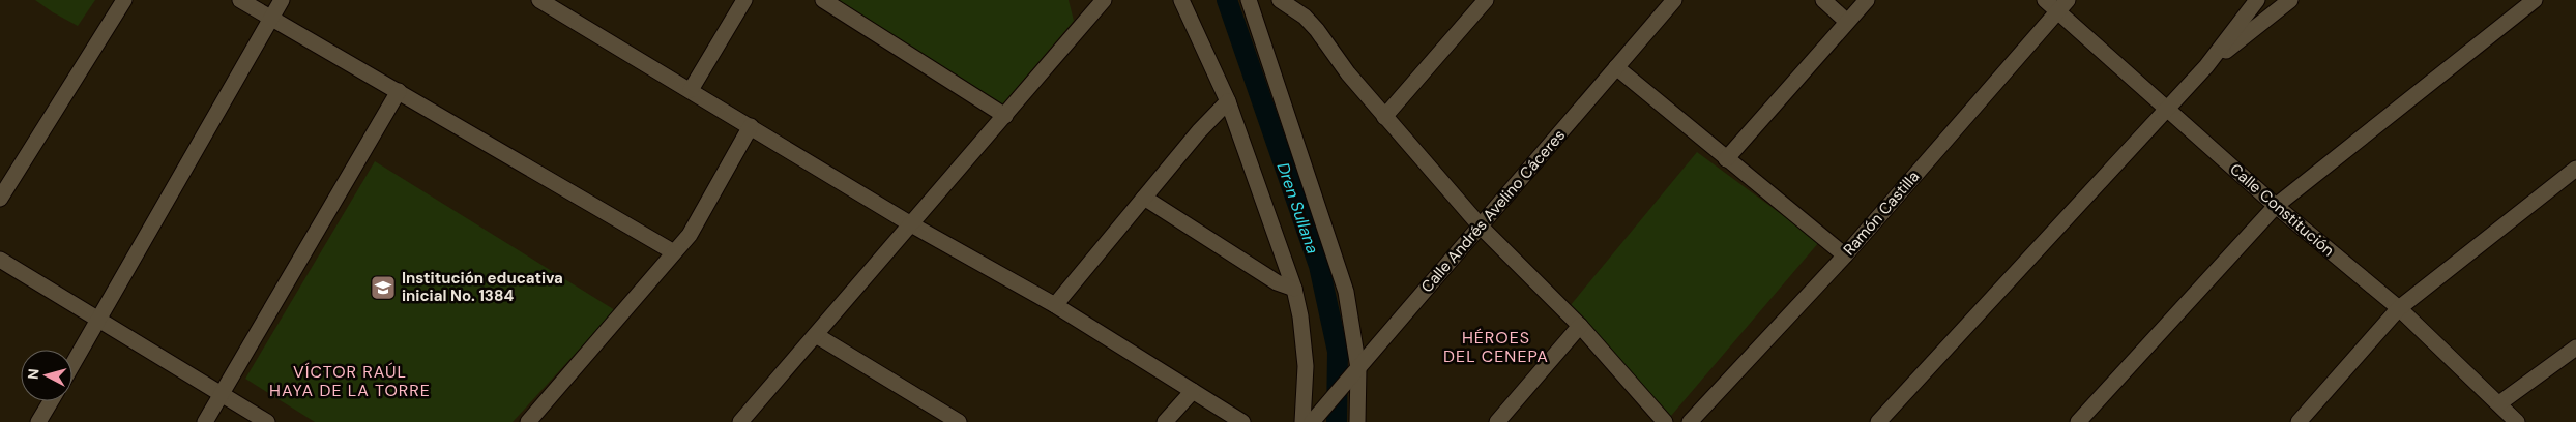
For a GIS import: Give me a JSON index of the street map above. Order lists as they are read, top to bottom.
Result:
{
  "streets": {
    "street": ["Calle Constitución", "Calle Andrés Avelino Cáceres", "Ramón Castilla"]
  },
  "crossings": [
    ["Calle Constitución", "Ramón Castilla"]
  ],
  "districts": ["HÉROES DEL CENEPA", "VÍCTOR RAÚL HAYA DE LA TORRE"],
  "water": ["Dren Sullana"],
  "places": {
    "school or university": ["Institución educativa inicial No. 1384"]
  },
  "north": "left"
}
